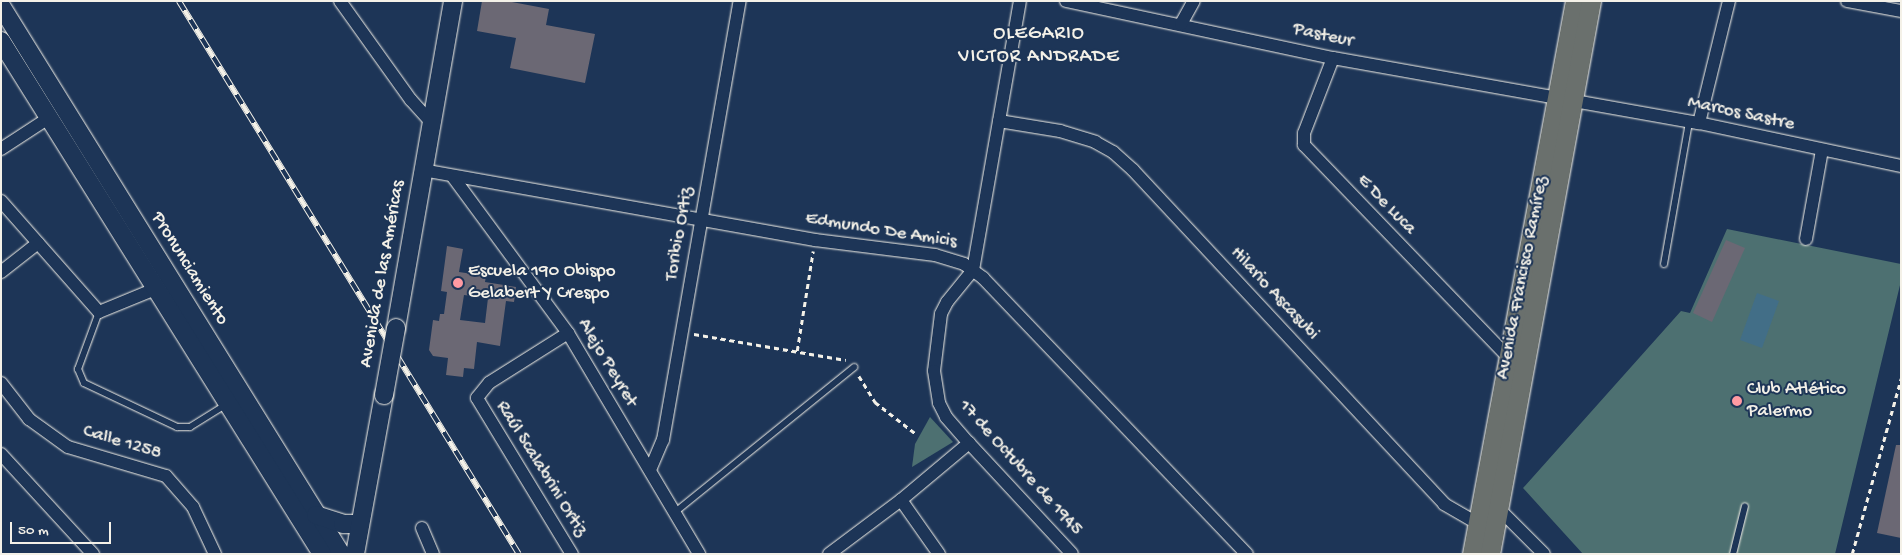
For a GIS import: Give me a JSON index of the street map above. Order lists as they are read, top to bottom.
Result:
{
  "streets": {
    "main road": ["Pronunciamiento", "Avenida de las Américas", "Avenida Francisco Ramírez"],
    "street": [
      "Pasteur",
      "Marcos Sastre",
      "E De Luca",
      "Edmundo De Amicis",
      "Toribio Ortiz",
      "Hilario Ascasubi",
      "Alejo Peyret",
      "Calle 1258",
      "17 de Octubre de 1945",
      "Raúl Scalabrini Ortiz"
    ]
  },
  "crossings": [
    ["Pasteur", "Marcos Sastre"],
    ["Pasteur", "E De Luca"],
    ["Pasteur", "Avenida Francisco Ramírez"],
    ["Marcos Sastre", "Avenida Francisco Ramírez"],
    ["E De Luca", "Avenida Francisco Ramírez"],
    ["Edmundo De Amicis", "Toribio Ortiz"],
    ["Edmundo De Amicis", "Avenida de las Américas"],
    ["Edmundo De Amicis", "Alejo Peyret"],
    ["Edmundo De Amicis", "17 de Octubre de 1945"],
    ["Toribio Ortiz", "Alejo Peyret"],
    ["Avenida Francisco Ramírez", "Hilario Ascasubi"],
    ["Alejo Peyret", "Raúl Scalabrini Ortiz"]
  ],
  "districts": ["OLEGARIO VICTOR ANDRADE"],
  "places": ["Escuela 190 Obispo Gelabert Y Crespo", "Club Atlético Palermo"],
  "scale_bar": "50 m"
}
